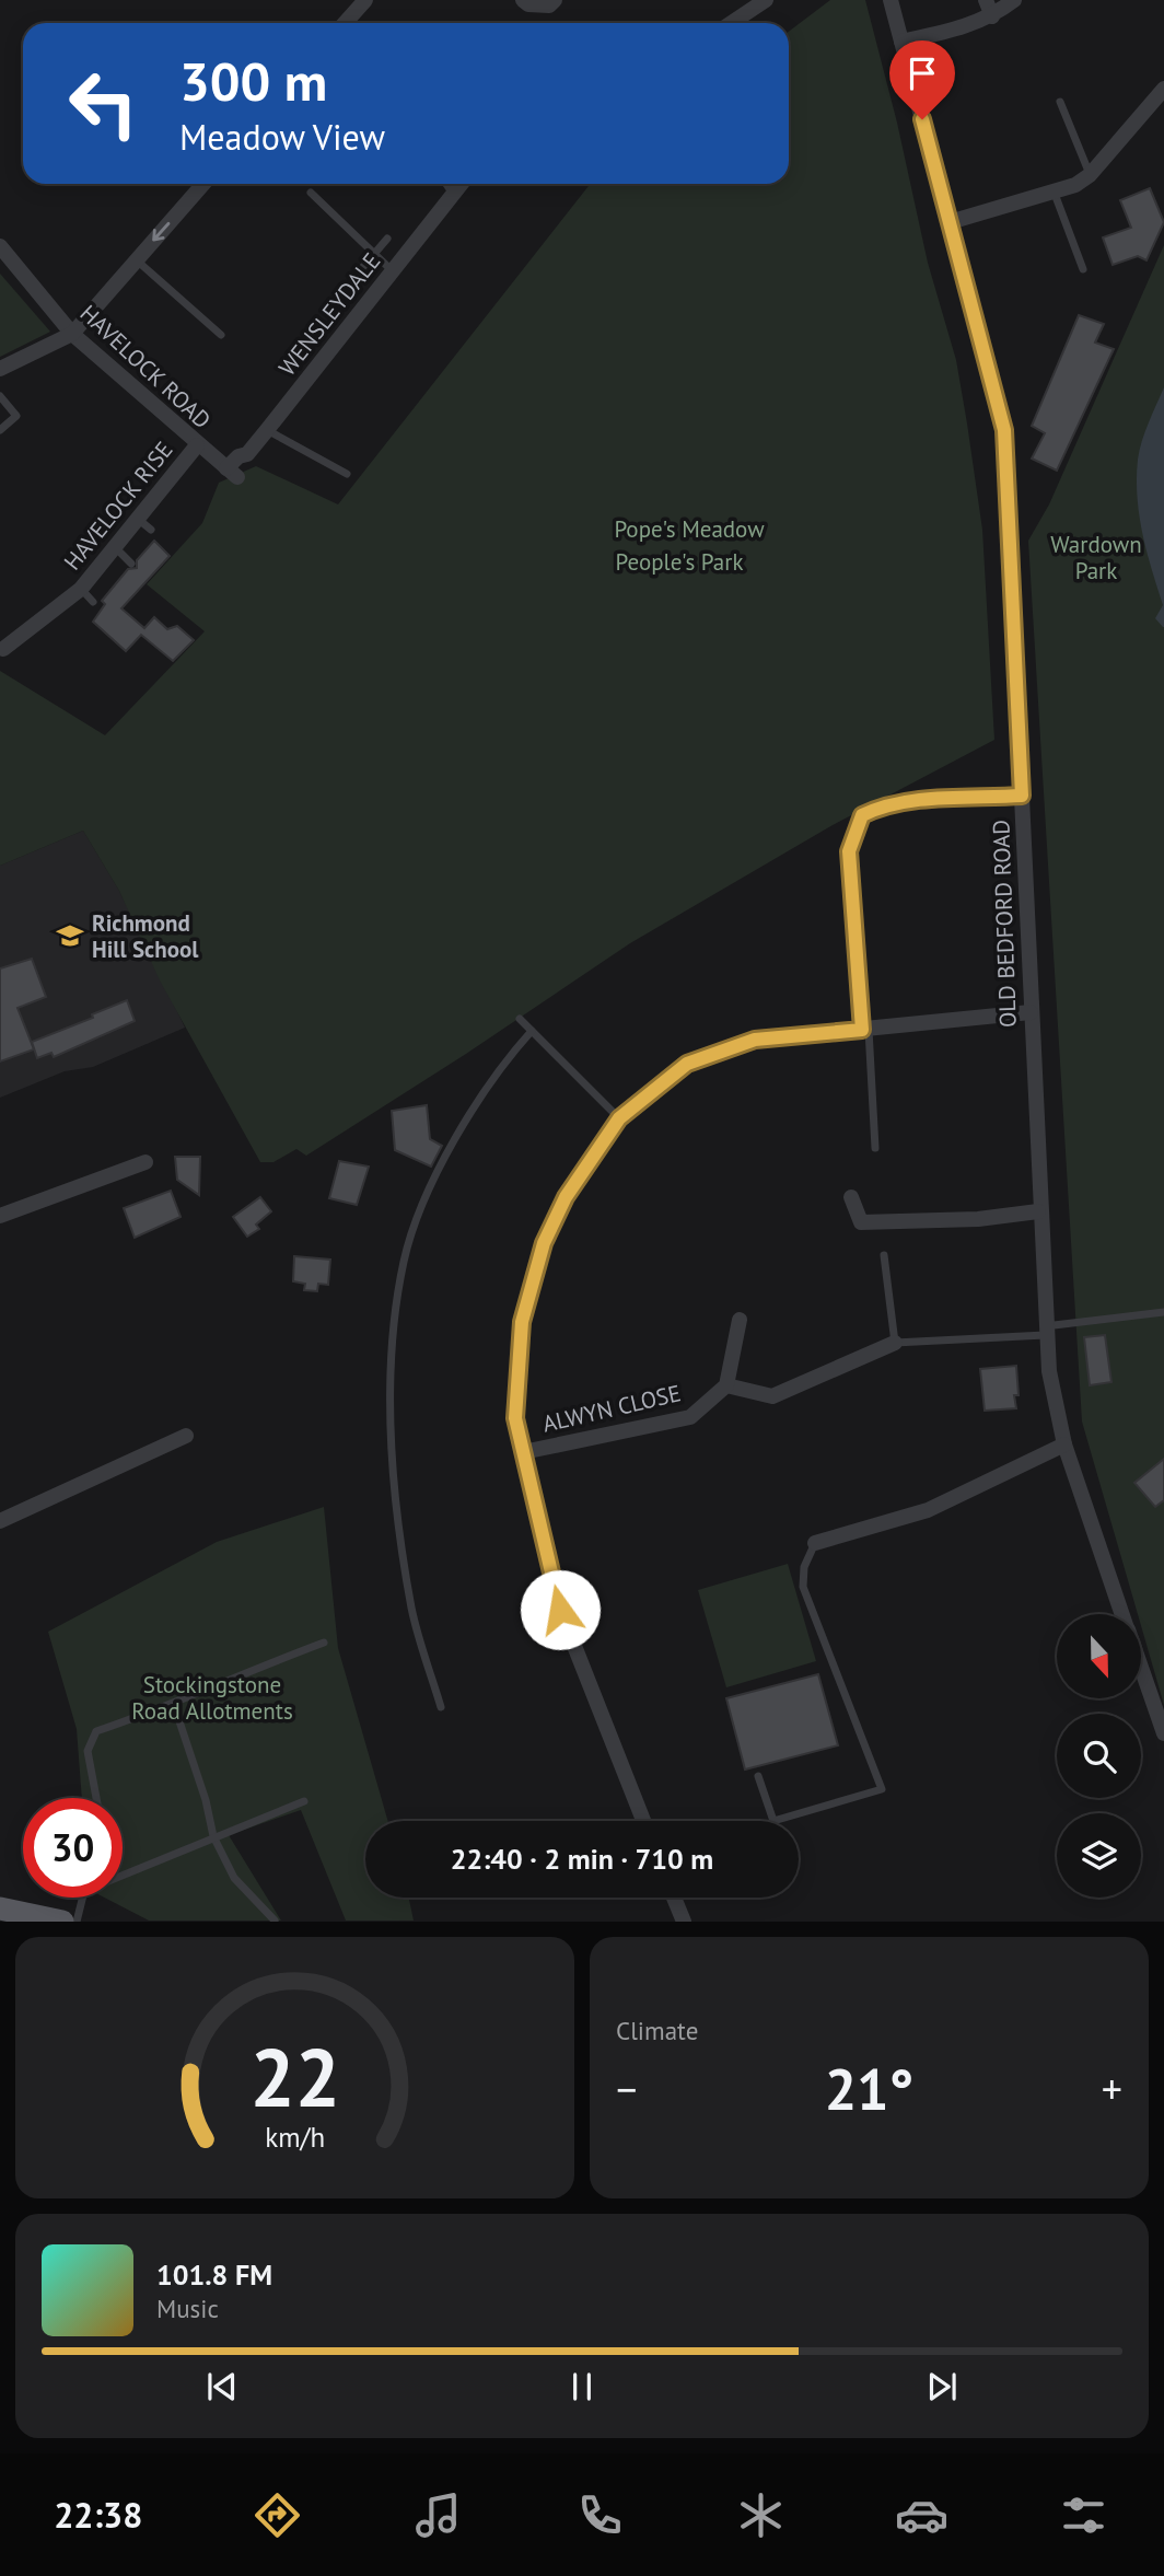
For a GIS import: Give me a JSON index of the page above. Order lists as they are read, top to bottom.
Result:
{
  "streets": {
    "street": [
      "WENSLEYDALE",
      "HAVELOCK ROAD",
      "HAVELOCK RISE",
      "OLD BEDFORD ROAD",
      "ALWYN CLOSE"
    ]
  },
  "crossings": [
    ["WENSLEYDALE", "HAVELOCK ROAD"],
    ["HAVELOCK ROAD", "HAVELOCK RISE"]
  ],
  "parks": [
    "Pope's Meadow",
    "Wardown Park",
    "People's Park",
    "Stockingstone Road Allotments"
  ],
  "places": {
    "school or university": ["Richmond Hill School"]
  },
  "north": "bottom",
  "page": {
    "turn": ["300 m", "Meadow View"],
    "limit": "30",
    "trip": "22:40 · 2 min · 710 m",
    "tile": "Climate",
    "heat": ["−", "21°", "+"],
    "song": ["101.8 FM", "Music"],
    "tabs": "22:38",
    "gauge": ["22", "km/h"]
  }
}
